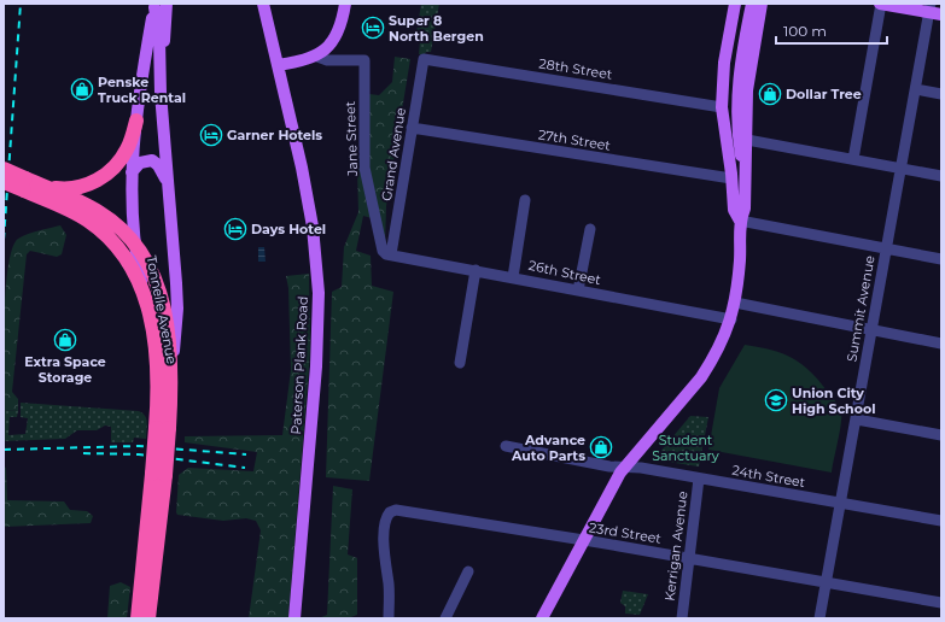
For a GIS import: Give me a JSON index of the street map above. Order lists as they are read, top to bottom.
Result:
{
  "streets": {
    "highway": ["Tonnelle Avenue"],
    "main road": ["Paterson Plank Road"],
    "street": [
      "28th Street",
      "Jane Street",
      "27th Street",
      "Grand Avenue",
      "26th Street",
      "Summit Avenue",
      "24th Street",
      "23rd Street",
      "Kerrigan Avenue"
    ]
  },
  "crossings": [
    ["28th Street", "Grand Avenue"],
    ["Jane Street", "Grand Avenue"],
    ["Jane Street", "26th Street"],
    ["27th Street", "Grand Avenue"],
    ["Grand Avenue", "26th Street"],
    ["Summit Avenue", "24th Street"],
    ["Summit Avenue", "23rd Street"],
    ["24th Street", "Kerrigan Avenue"],
    ["23rd Street", "Kerrigan Avenue"]
  ],
  "parks": ["Student Sanctuary"],
  "places": {
    "hotel": ["Super 8 North Bergen", "Garner Hotels", "Days Hotel"],
    "shop": [
      "Penske Truck Rental",
      "Dollar Tree",
      "Extra Space Storage",
      "Advance Auto Parts"
    ],
    "school or university": ["Union City High School"]
  },
  "scale_bar": "100 m"
}
